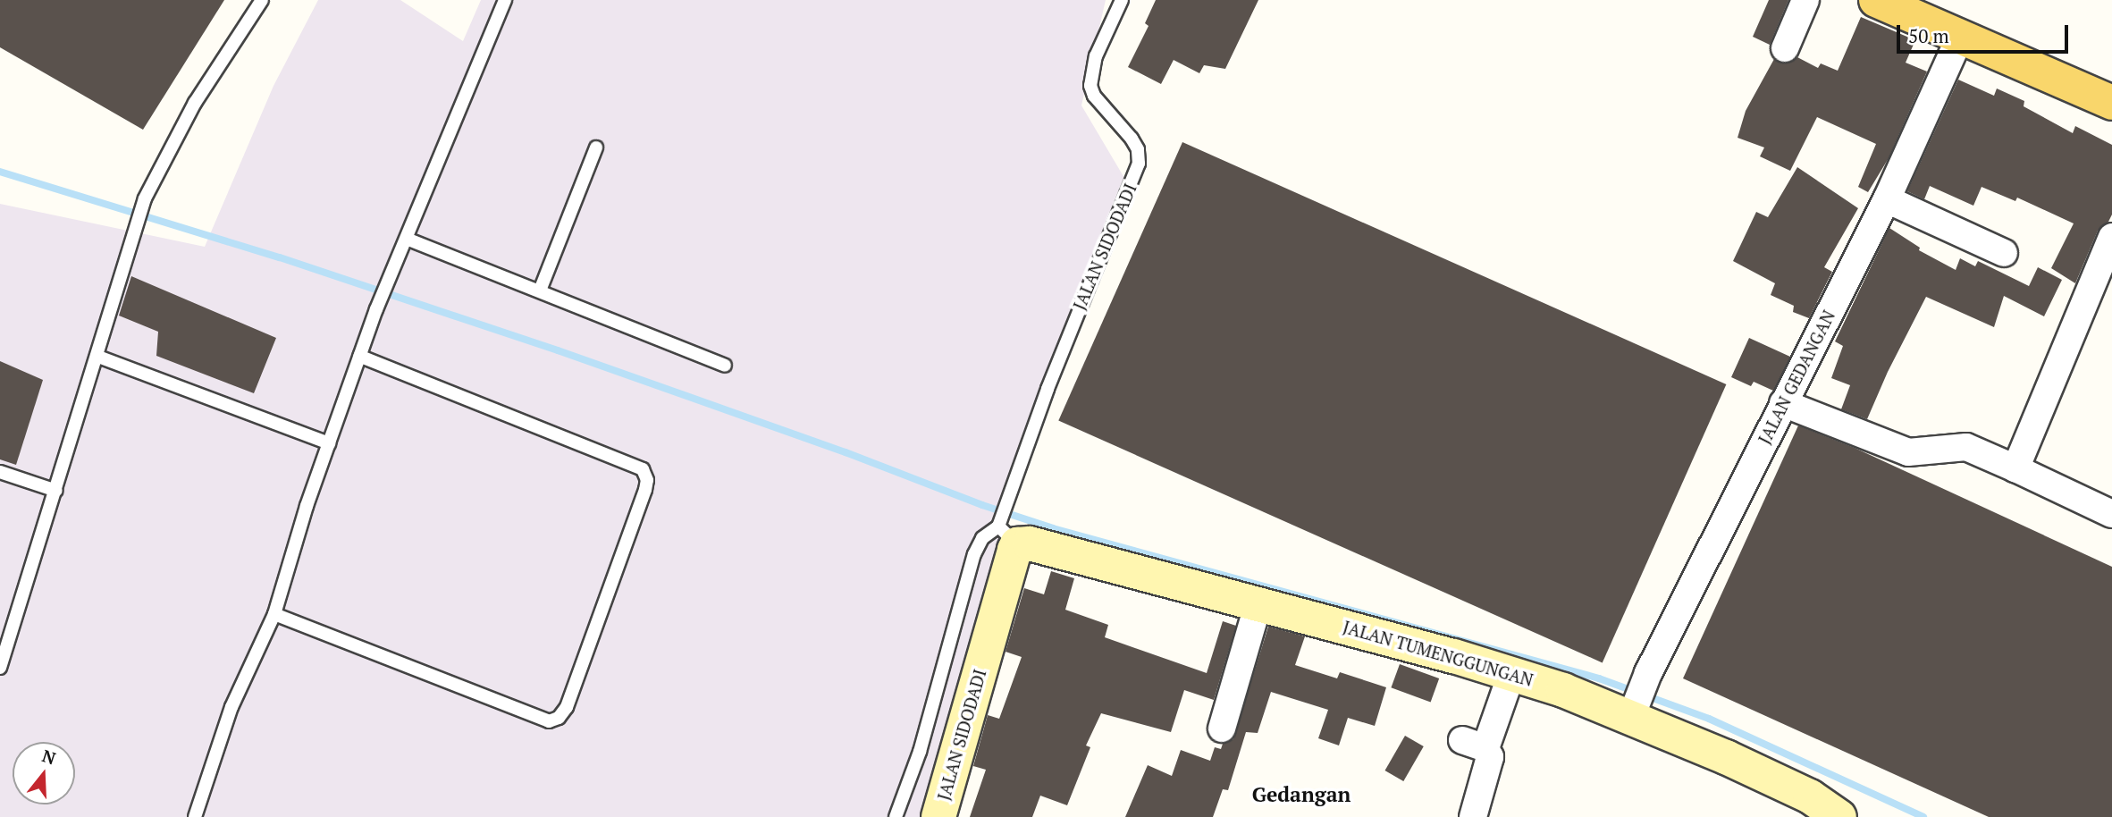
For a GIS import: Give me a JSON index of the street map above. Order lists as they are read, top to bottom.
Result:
{
  "streets": {
    "street": ["JALAN SIDODADI", "JALAN GEDANGAN", "JALAN TUMENGGUNGAN"]
  },
  "crossings": [
    ["JALAN SIDODADI", "JALAN TUMENGGUNGAN"],
    ["JALAN GEDANGAN", "JALAN TUMENGGUNGAN"]
  ],
  "districts": ["Gedangan"],
  "scale_bar": "50 m",
  "north": "top"
}
